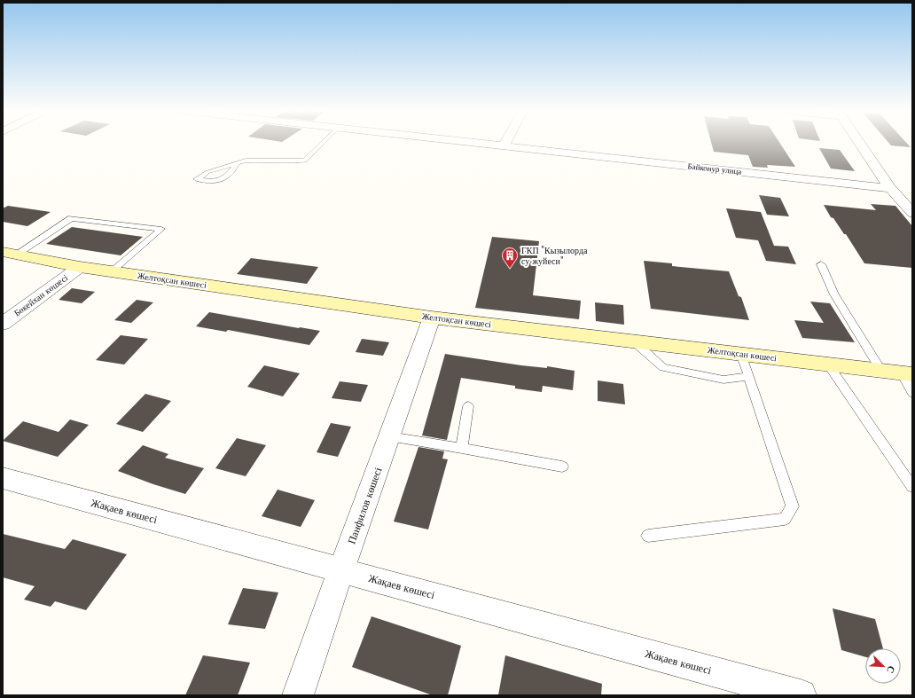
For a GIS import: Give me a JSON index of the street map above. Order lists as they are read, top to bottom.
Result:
{
  "streets": {
    "street": [
      "Байконур улица",
      "Желтоқсан көшесі",
      "Бөкейхан көшесі",
      "Панфилов көшесі",
      "Жақаев көшесі"
    ]
  },
  "crossings": [
    ["Желтоқсан көшесі", "Бөкейхан көшесі"],
    ["Желтоқсан көшесі", "Панфилов көшесі"],
    ["Панфилов көшесі", "Жақаев көшесі"]
  ],
  "places": {
    "building": ["ГКП \"Кызылорда су жуйеси\""]
  },
  "north": "bottom right"
}
